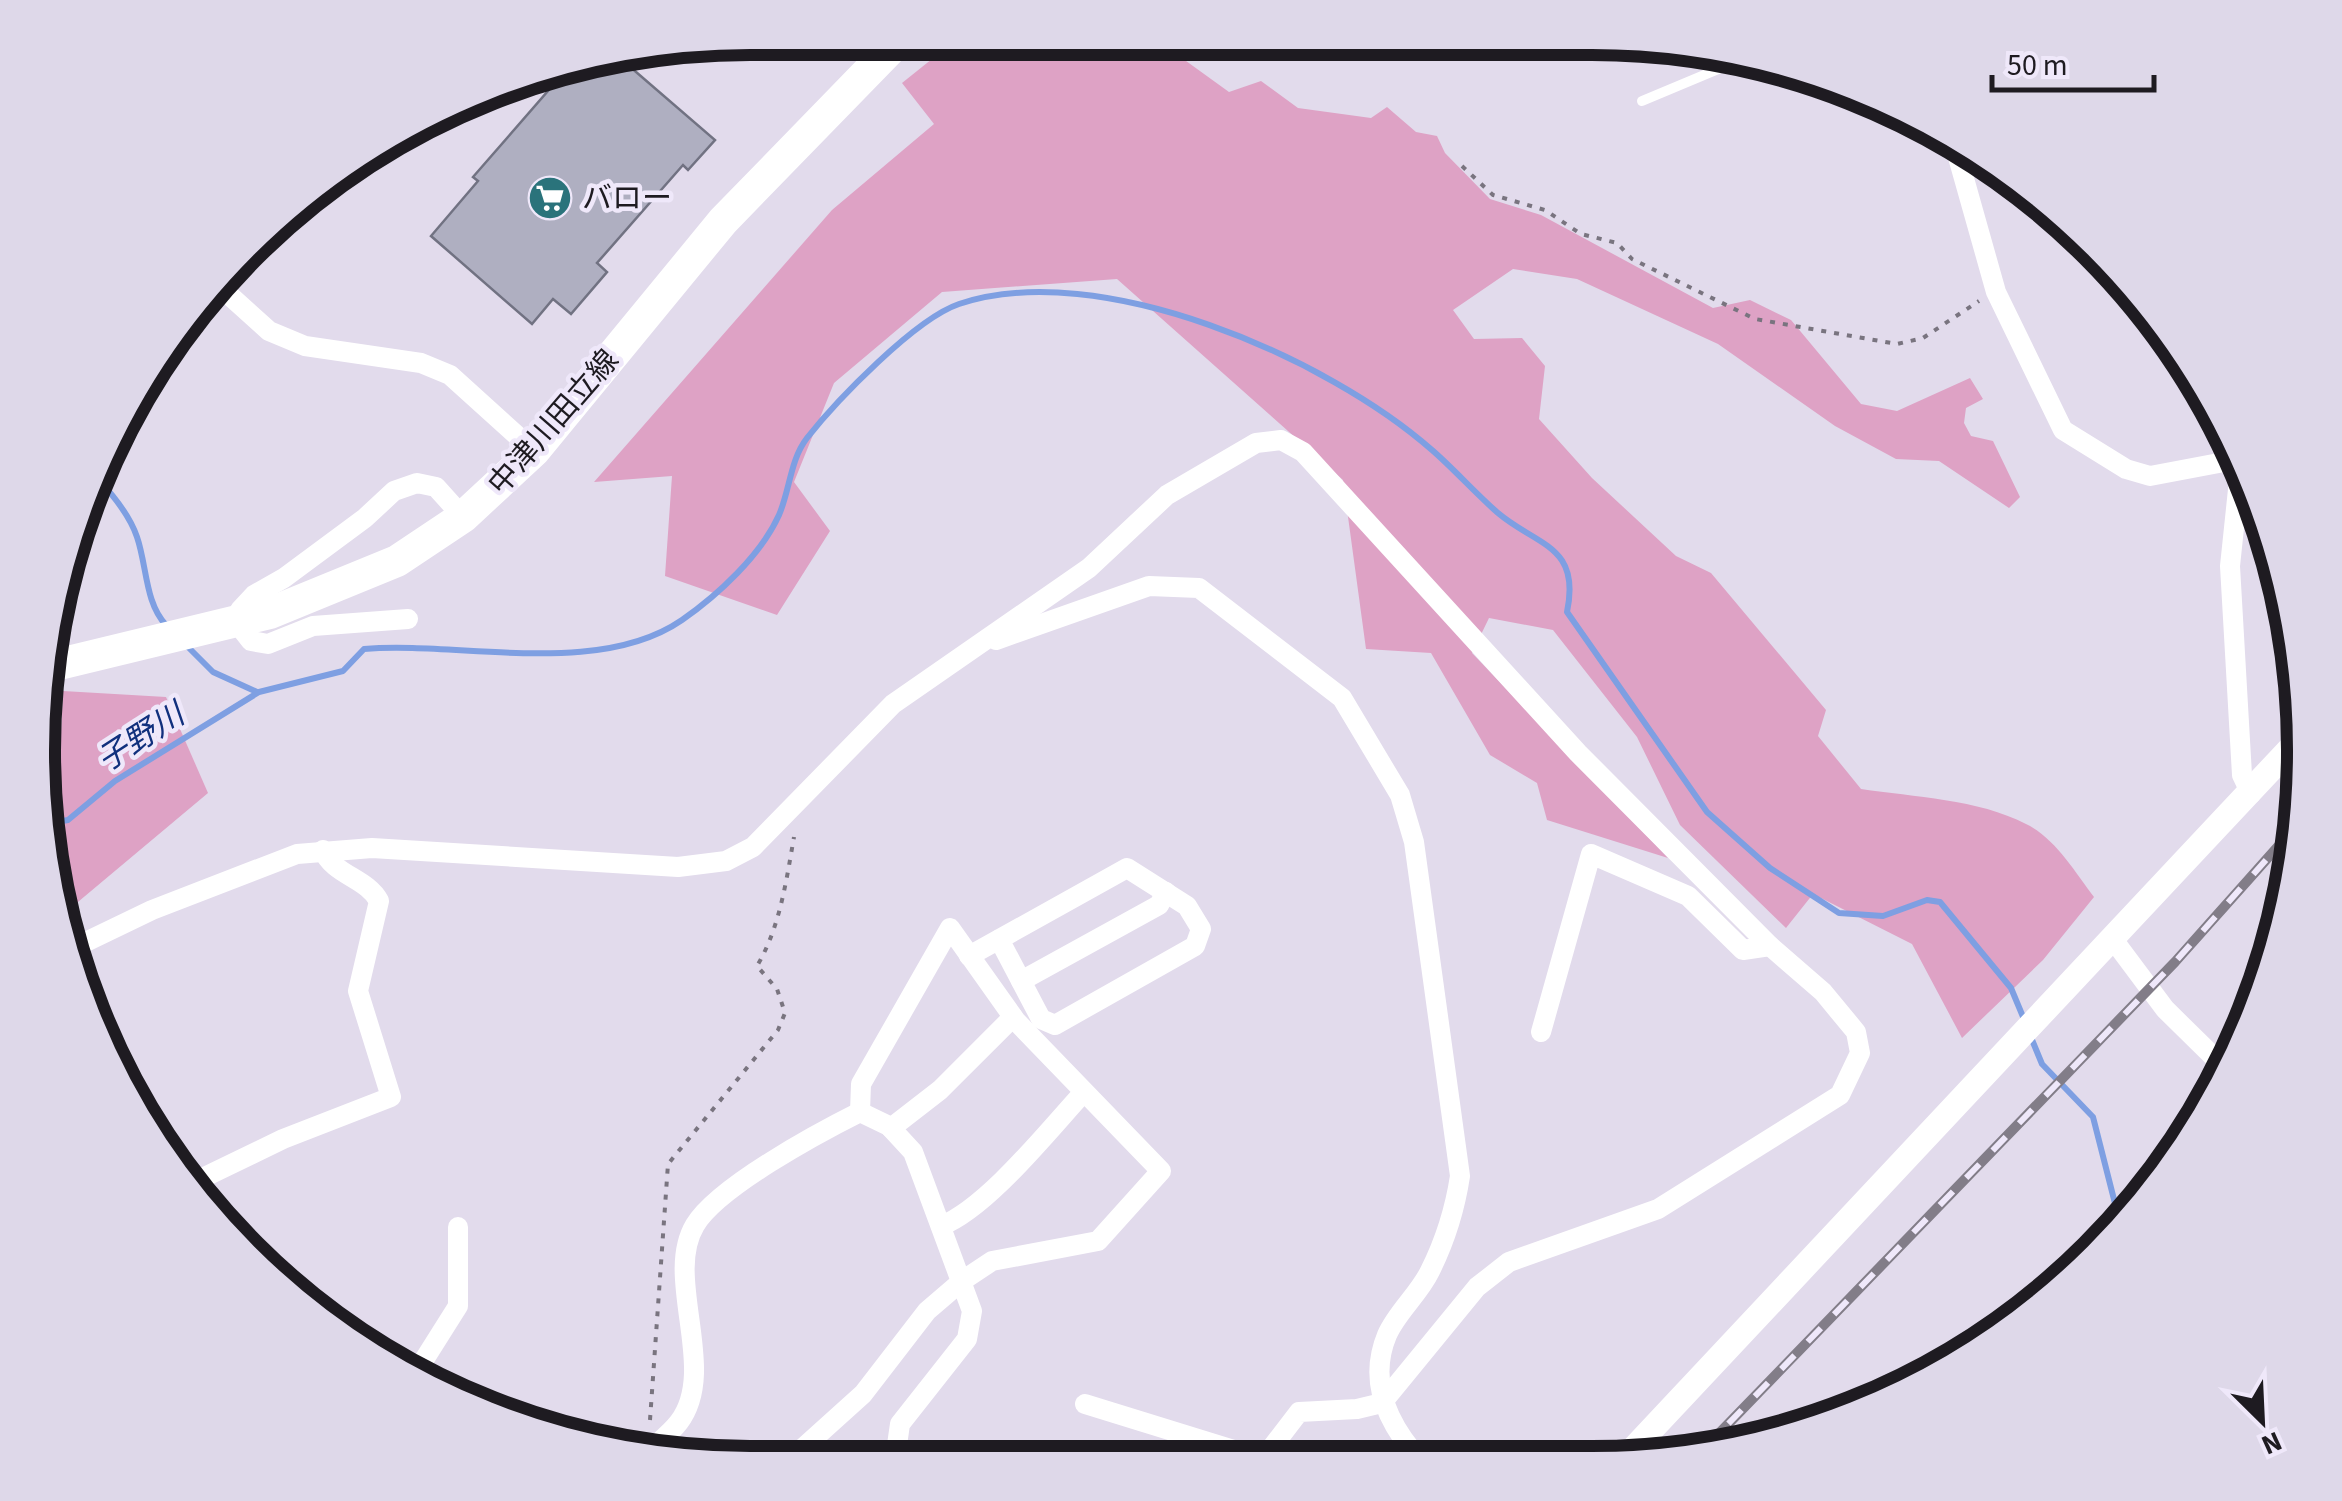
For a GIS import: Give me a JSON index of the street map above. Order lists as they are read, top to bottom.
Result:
{
  "streets": {
    "main road": ["中津川田立線"]
  },
  "water": ["子野川"],
  "places": {
    "supermarket": ["バロー"]
  },
  "scale_bar": "50 m",
  "north": "bottom right"
}
